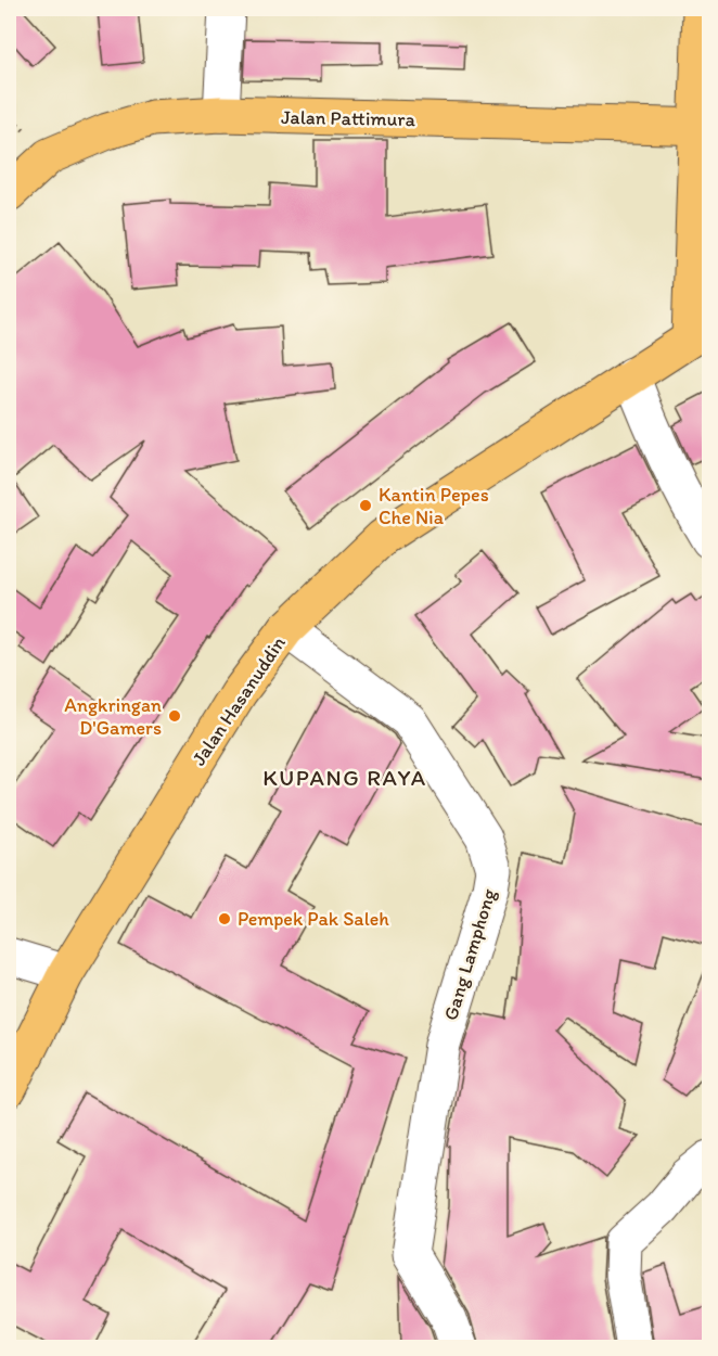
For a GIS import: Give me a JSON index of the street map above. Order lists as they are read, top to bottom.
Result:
{
  "streets": {
    "main road": ["Jalan Pattimura", "Jalan Hasanuddin"],
    "street": ["Gang Lamphong"]
  },
  "crossings": [
    ["Jalan Hasanuddin", "Gang Lamphong"]
  ],
  "districts": ["KUPANG RAYA"],
  "places": ["Kantin Pepes Che Nia", "Angkringan D'Gamers", "Pempek Pak Saleh"]
}
